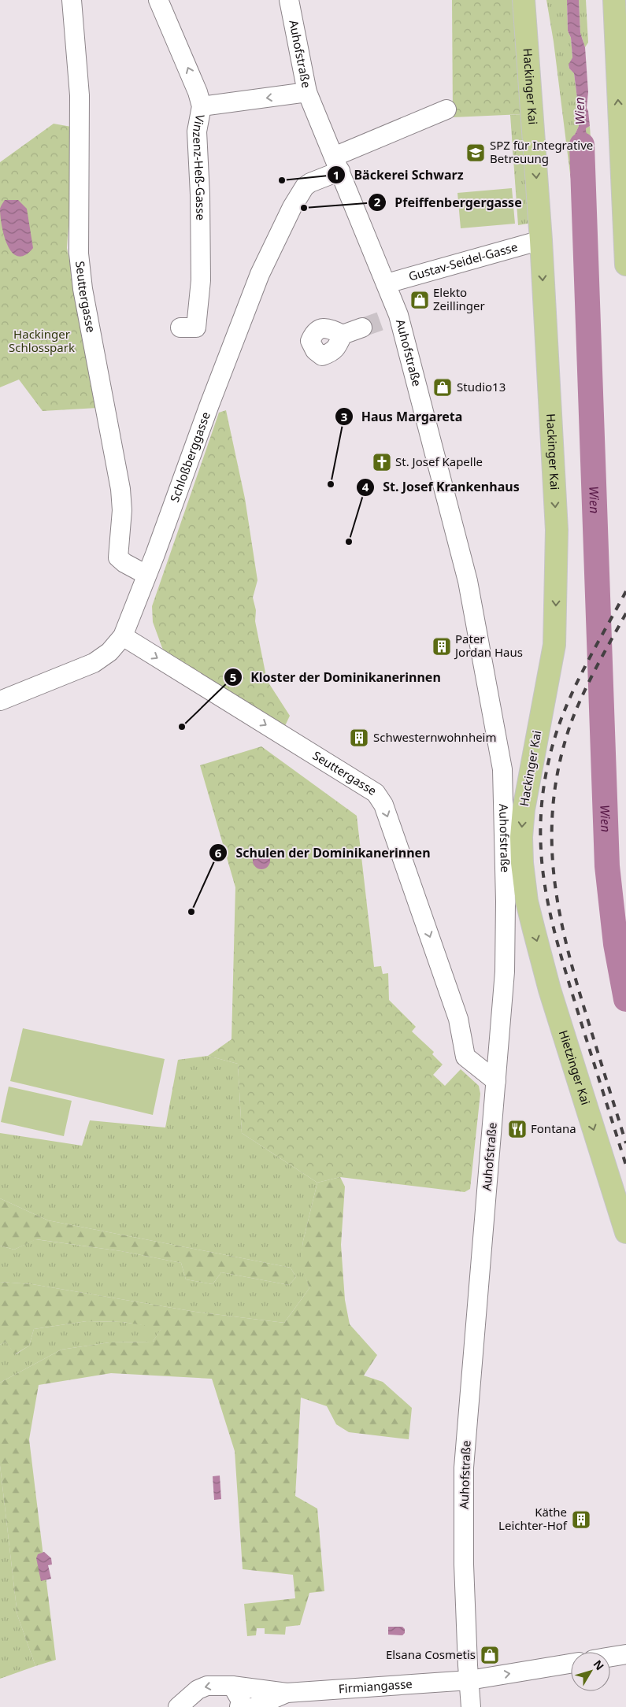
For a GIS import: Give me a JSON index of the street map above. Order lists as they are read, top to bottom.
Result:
{
  "streets": {
    "main road": ["Hackinger Kai", "Hietzinger Kai"],
    "street": [
      "Auhofstraße",
      "Vinzenz-Heß-Gasse",
      "Gustav-Seidel-Gasse",
      "Seuttergasse",
      "Schloßberggasse",
      "Firmiangasse"
    ]
  },
  "crossings": [
    ["Auhofstraße", "Gustav-Seidel-Gasse"],
    ["Auhofstraße", "Seuttergasse"],
    ["Auhofstraße", "Schloßberggasse"],
    ["Auhofstraße", "Firmiangasse"],
    ["Hackinger Kai", "Gustav-Seidel-Gasse"],
    ["Hackinger Kai", "Hietzinger Kai"],
    ["Seuttergasse", "Schloßberggasse"]
  ],
  "one_way": ["Hackinger Kai", "Seuttergasse", "Hietzinger Kai"],
  "water": ["Wien"],
  "parks": ["Hackinger Schlosspark"],
  "places": {
    "school or university": ["SPZ für Integrative Betreuung"],
    "other": [
      "Bäckerei Schwarz",
      "Pfeiffenbergergasse",
      "Haus Margareta",
      "St. Josef Krankenhaus",
      "Kloster der Dominikanerinnen",
      "Schulen der Dominikanerinnen"
    ],
    "shop": ["Elekto Zeillinger", "Studio13", "Elsana Cosmetis"],
    "church": ["St. Josef Kapelle"],
    "building": ["Pater Jordan Haus", "Schwesternwohnheim", "Käthe Leichter-Hof"],
    "restaurant": ["Fontana"]
  },
  "north": "top right"
}
